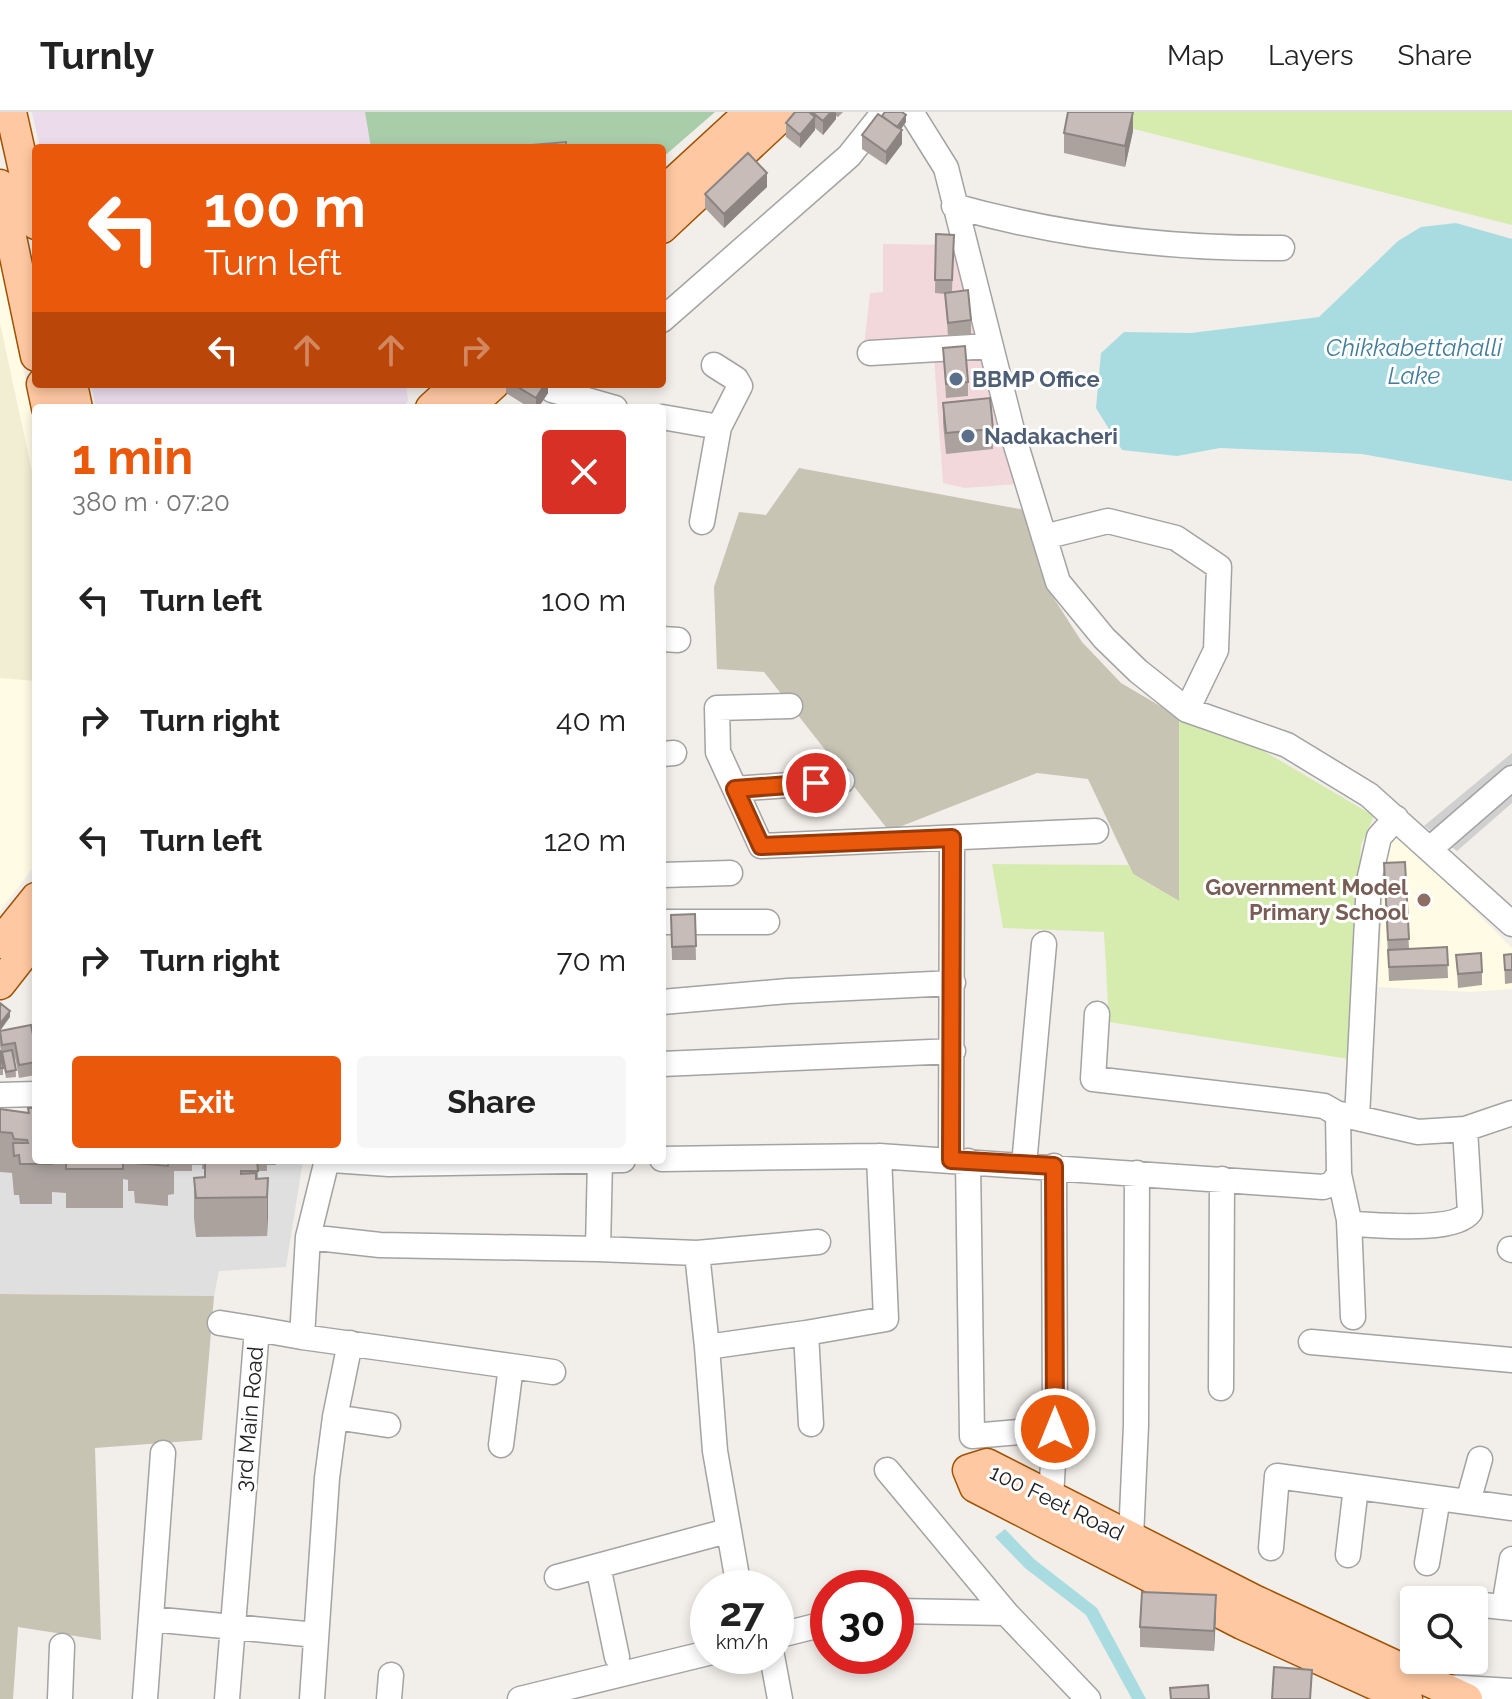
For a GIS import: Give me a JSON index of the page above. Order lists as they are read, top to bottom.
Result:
{
  "streets": {
    "main road": ["100 Feet Road"],
    "street": ["3rd Main Road"]
  },
  "water": ["Chikkabettahalli Lake"],
  "places": ["BBMP Office", "Nadakacheri", "Government Model Primary School"],
  "page": {
    "header": "Turnly",
    "nav": ["Map", "Layers", "Share"],
    "turn": ["100 m", "Turn left"],
    "heading": ["1 min", "380 m · 07:20"],
    "list": [
      {
        "name": "Turn left",
        "value": "100 m"
      },
      {
        "name": "Turn right",
        "value": "40 m"
      },
      {
        "name": "Turn left",
        "value": "120 m"
      },
      {
        "name": "Turn right",
        "value": "70 m"
      }
    ],
    "buttons": ["Exit", "Share"],
    "speed": "27 km/h",
    "limit": "30"
  }
}
